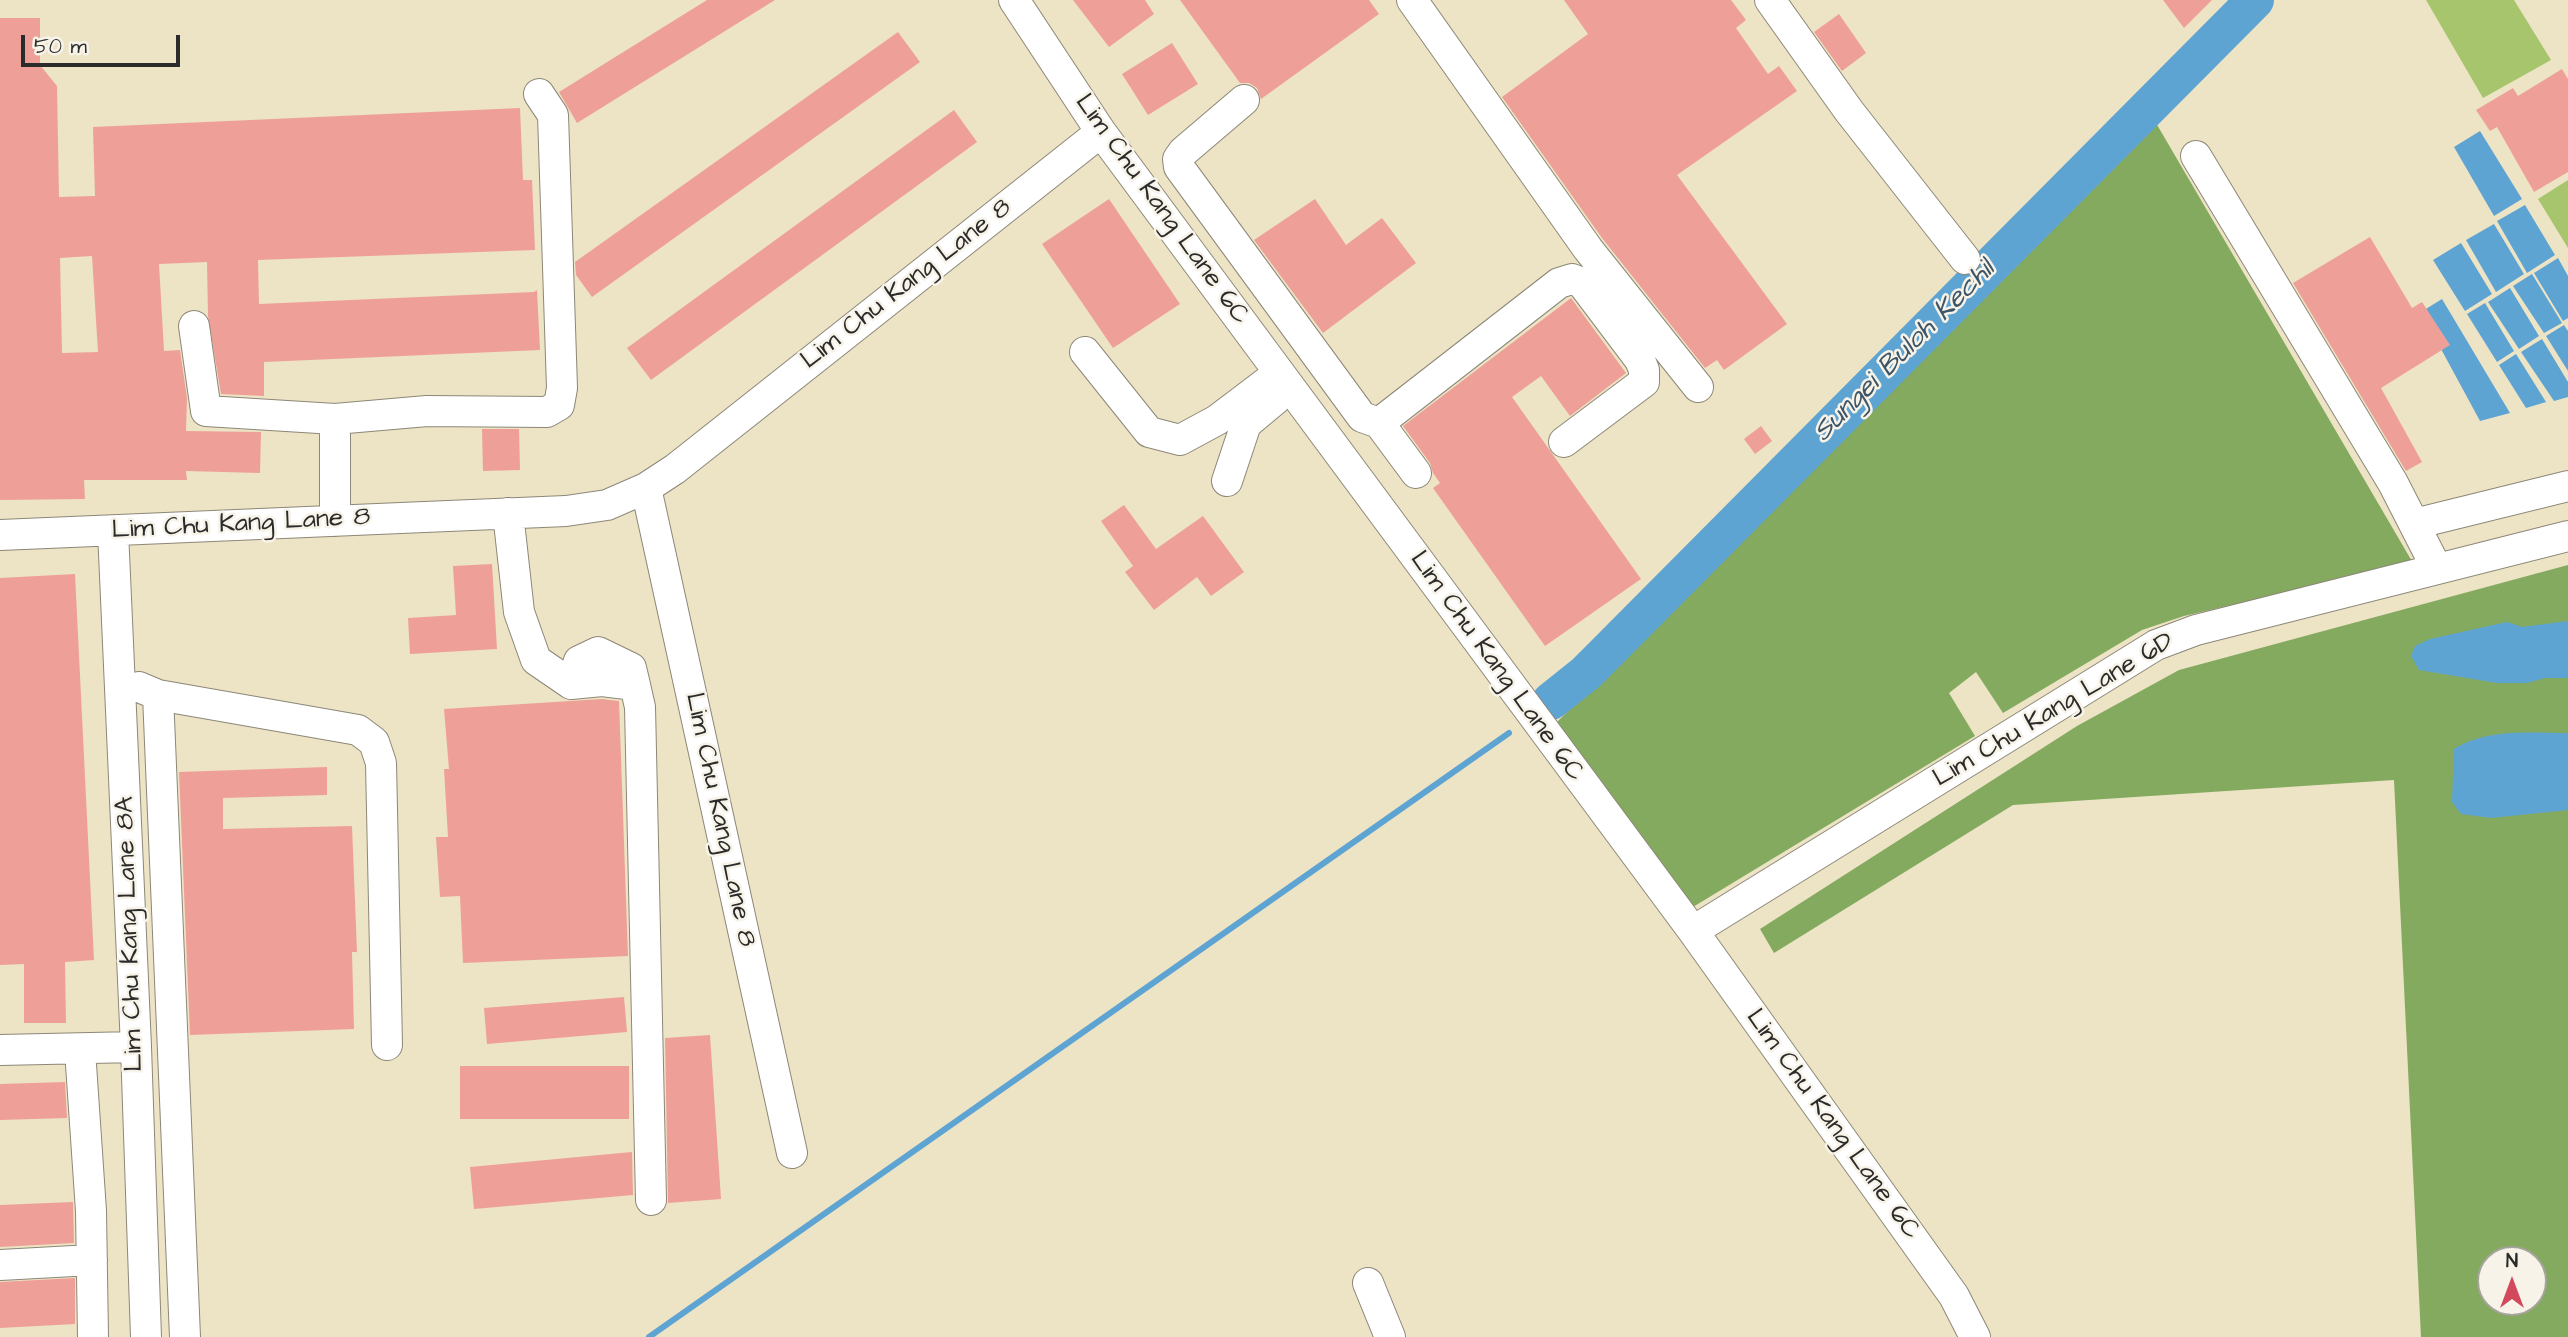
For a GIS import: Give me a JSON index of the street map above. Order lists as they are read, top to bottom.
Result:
{
  "streets": {
    "street": [
      "Lim Chu Kang Lane 6C",
      "Lim Chu Kang Lane 8",
      "Lim Chu Kang Lane 6D",
      "Lim Chu Kang Lane 8A"
    ]
  },
  "crossings": [
    ["Lim Chu Kang Lane 6C", "Lim Chu Kang Lane 8"],
    ["Lim Chu Kang Lane 6C", "Lim Chu Kang Lane 6D"],
    ["Lim Chu Kang Lane 8", "Lim Chu Kang Lane 8A"]
  ],
  "water": ["Sungei Buloh Kechil"],
  "scale_bar": "50 m",
  "north": "top"
}
